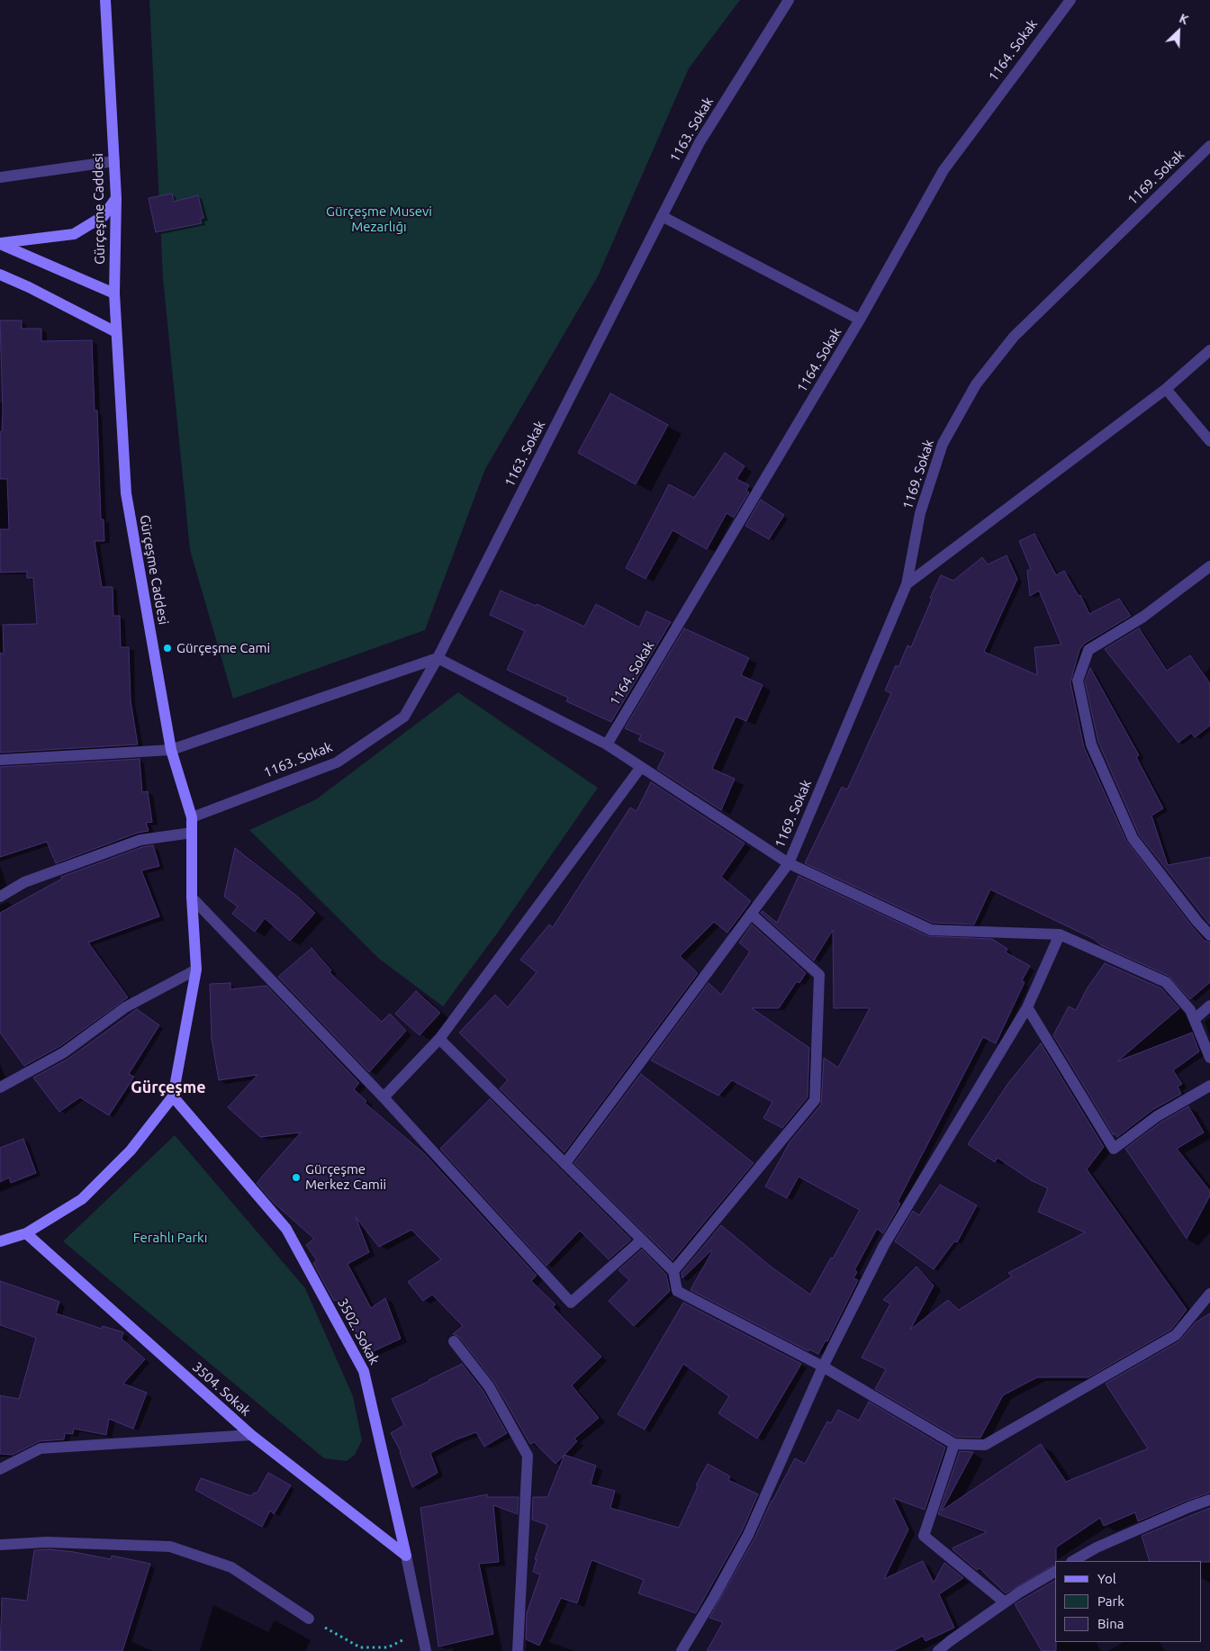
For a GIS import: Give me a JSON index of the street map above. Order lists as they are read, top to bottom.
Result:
{
  "streets": {
    "main road": ["Gürçeşme Caddesi", "3502. Sokak", "3504. Sokak"],
    "street": ["1164. Sokak", "1163. Sokak", "1169. Sokak"]
  },
  "crossings": [
    ["1163. Sokak", "Gürçeşme Caddesi"],
    ["Gürçeşme Caddesi", "3502. Sokak"],
    ["Gürçeşme Caddesi", "3504. Sokak"],
    ["3502. Sokak", "3504. Sokak"]
  ],
  "districts": ["Gürçeşme"],
  "parks": ["Gürçeşme Musevi Mezarlığı", "Ferahlı Parkı"],
  "places": ["Gürçeşme Cami", "Gürçeşme Merkez Camii"],
  "legend": ["Yol", "Park", "Bina"],
  "north": "top right"
}
